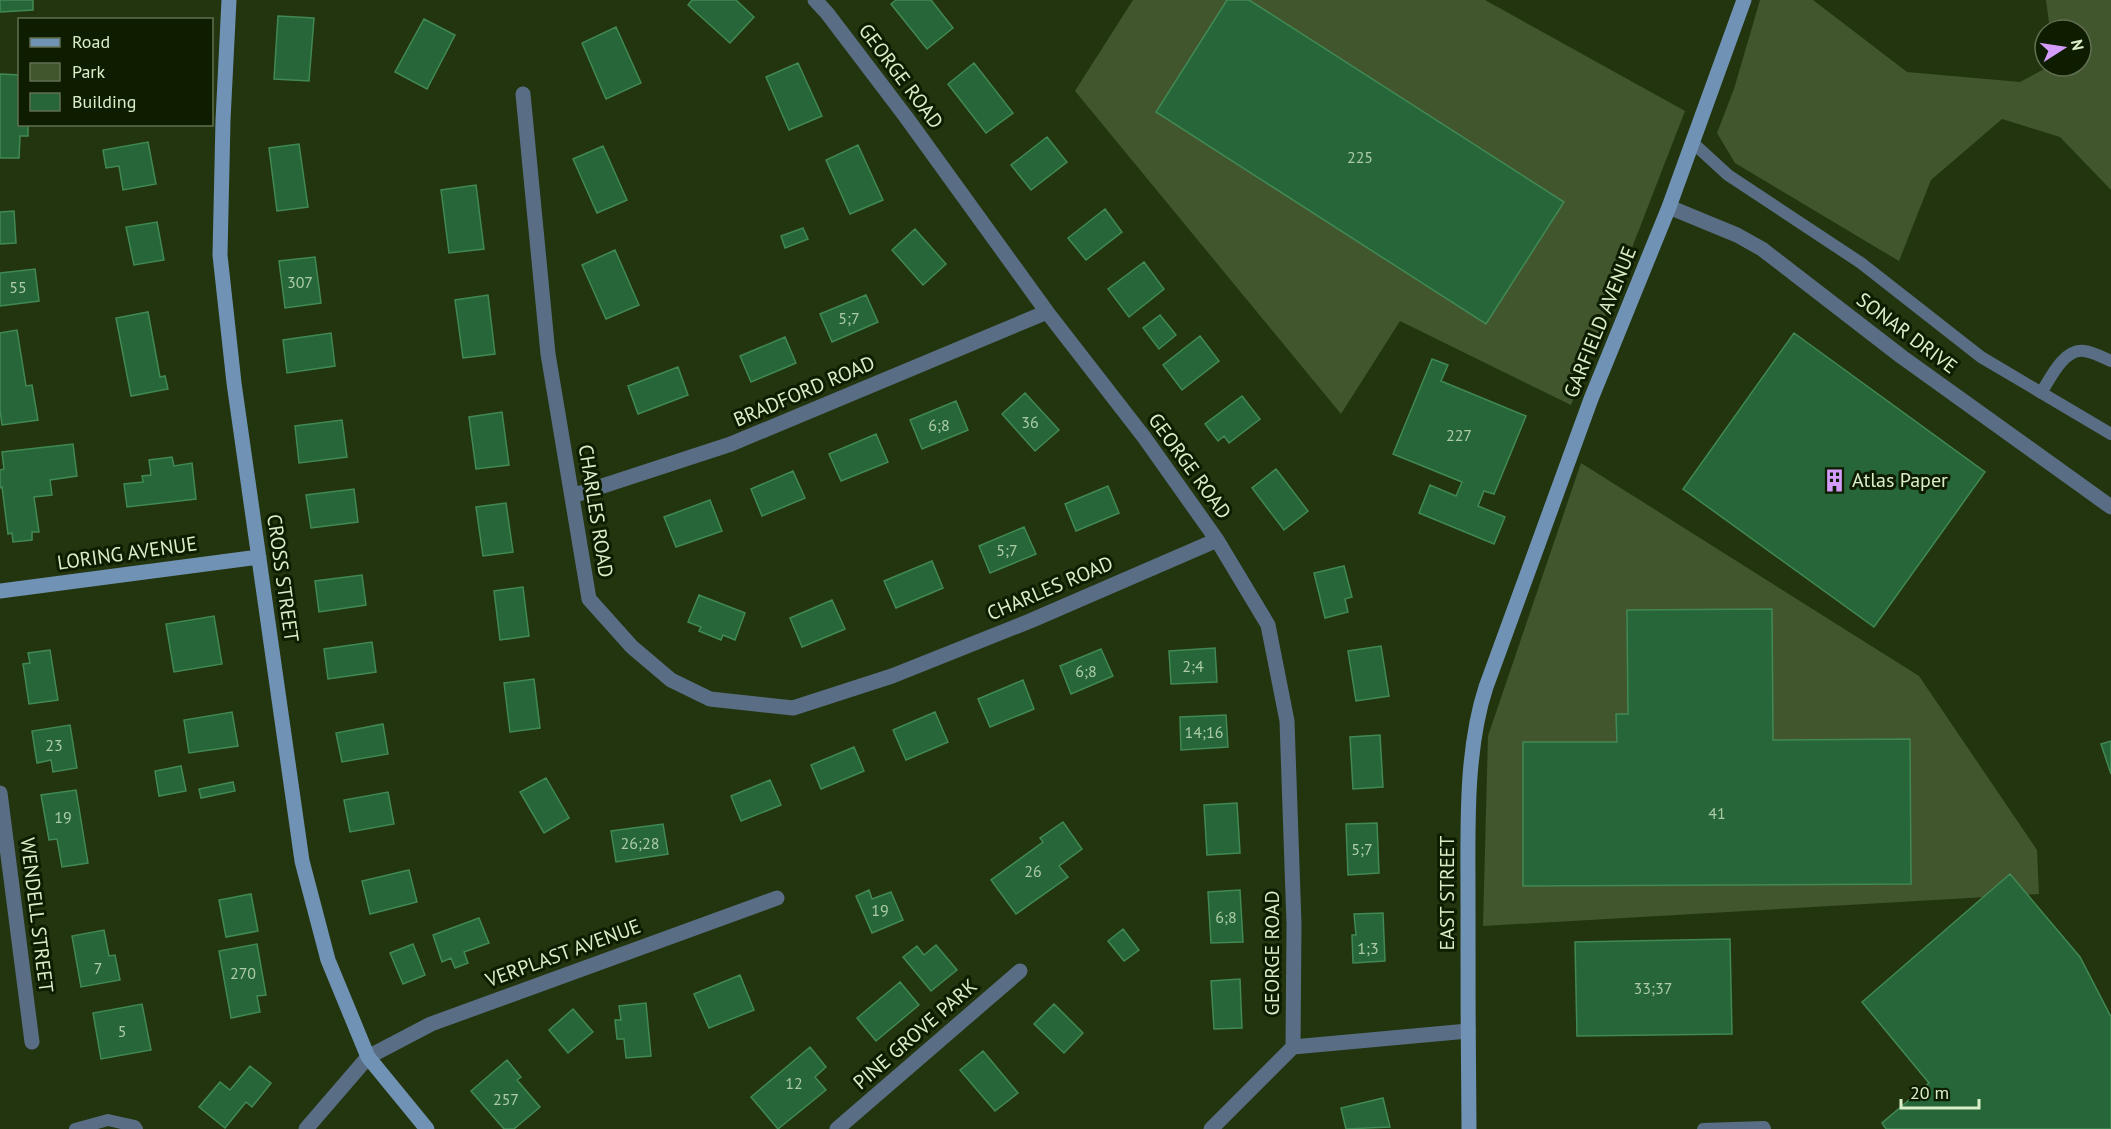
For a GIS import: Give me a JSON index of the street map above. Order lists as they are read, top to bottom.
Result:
{
  "streets": {
    "street": [
      "GEORGE ROAD",
      "GARFIELD AVENUE",
      "SONAR DRIVE",
      "BRADFORD ROAD",
      "CHARLES ROAD",
      "LORING AVENUE",
      "CROSS STREET",
      "EAST STREET",
      "WENDELL STREET",
      "VERPLAST AVENUE",
      "PINE GROVE PARK"
    ]
  },
  "crossings": [
    ["GEORGE ROAD", "BRADFORD ROAD"],
    ["GEORGE ROAD", "CHARLES ROAD"],
    ["GARFIELD AVENUE", "SONAR DRIVE"],
    ["GARFIELD AVENUE", "EAST STREET"],
    ["BRADFORD ROAD", "CHARLES ROAD"],
    ["LORING AVENUE", "CROSS STREET"],
    ["CROSS STREET", "VERPLAST AVENUE"]
  ],
  "places": {
    "building": ["Atlas Paper"]
  },
  "house_numbers": [
    "225",
    "307",
    "55",
    "5;7",
    "36",
    "6;8",
    "227",
    "5;7",
    "2;4",
    "6;8",
    "14;16",
    "23",
    "41",
    "19",
    "26;28",
    "5;7",
    "26",
    "19",
    "6;8",
    "1;3",
    "7",
    "270",
    "33;37",
    "5",
    "12",
    "257"
  ],
  "legend": ["Road", "Park", "Building"],
  "scale_bar": "20 m",
  "north": "right"
}
